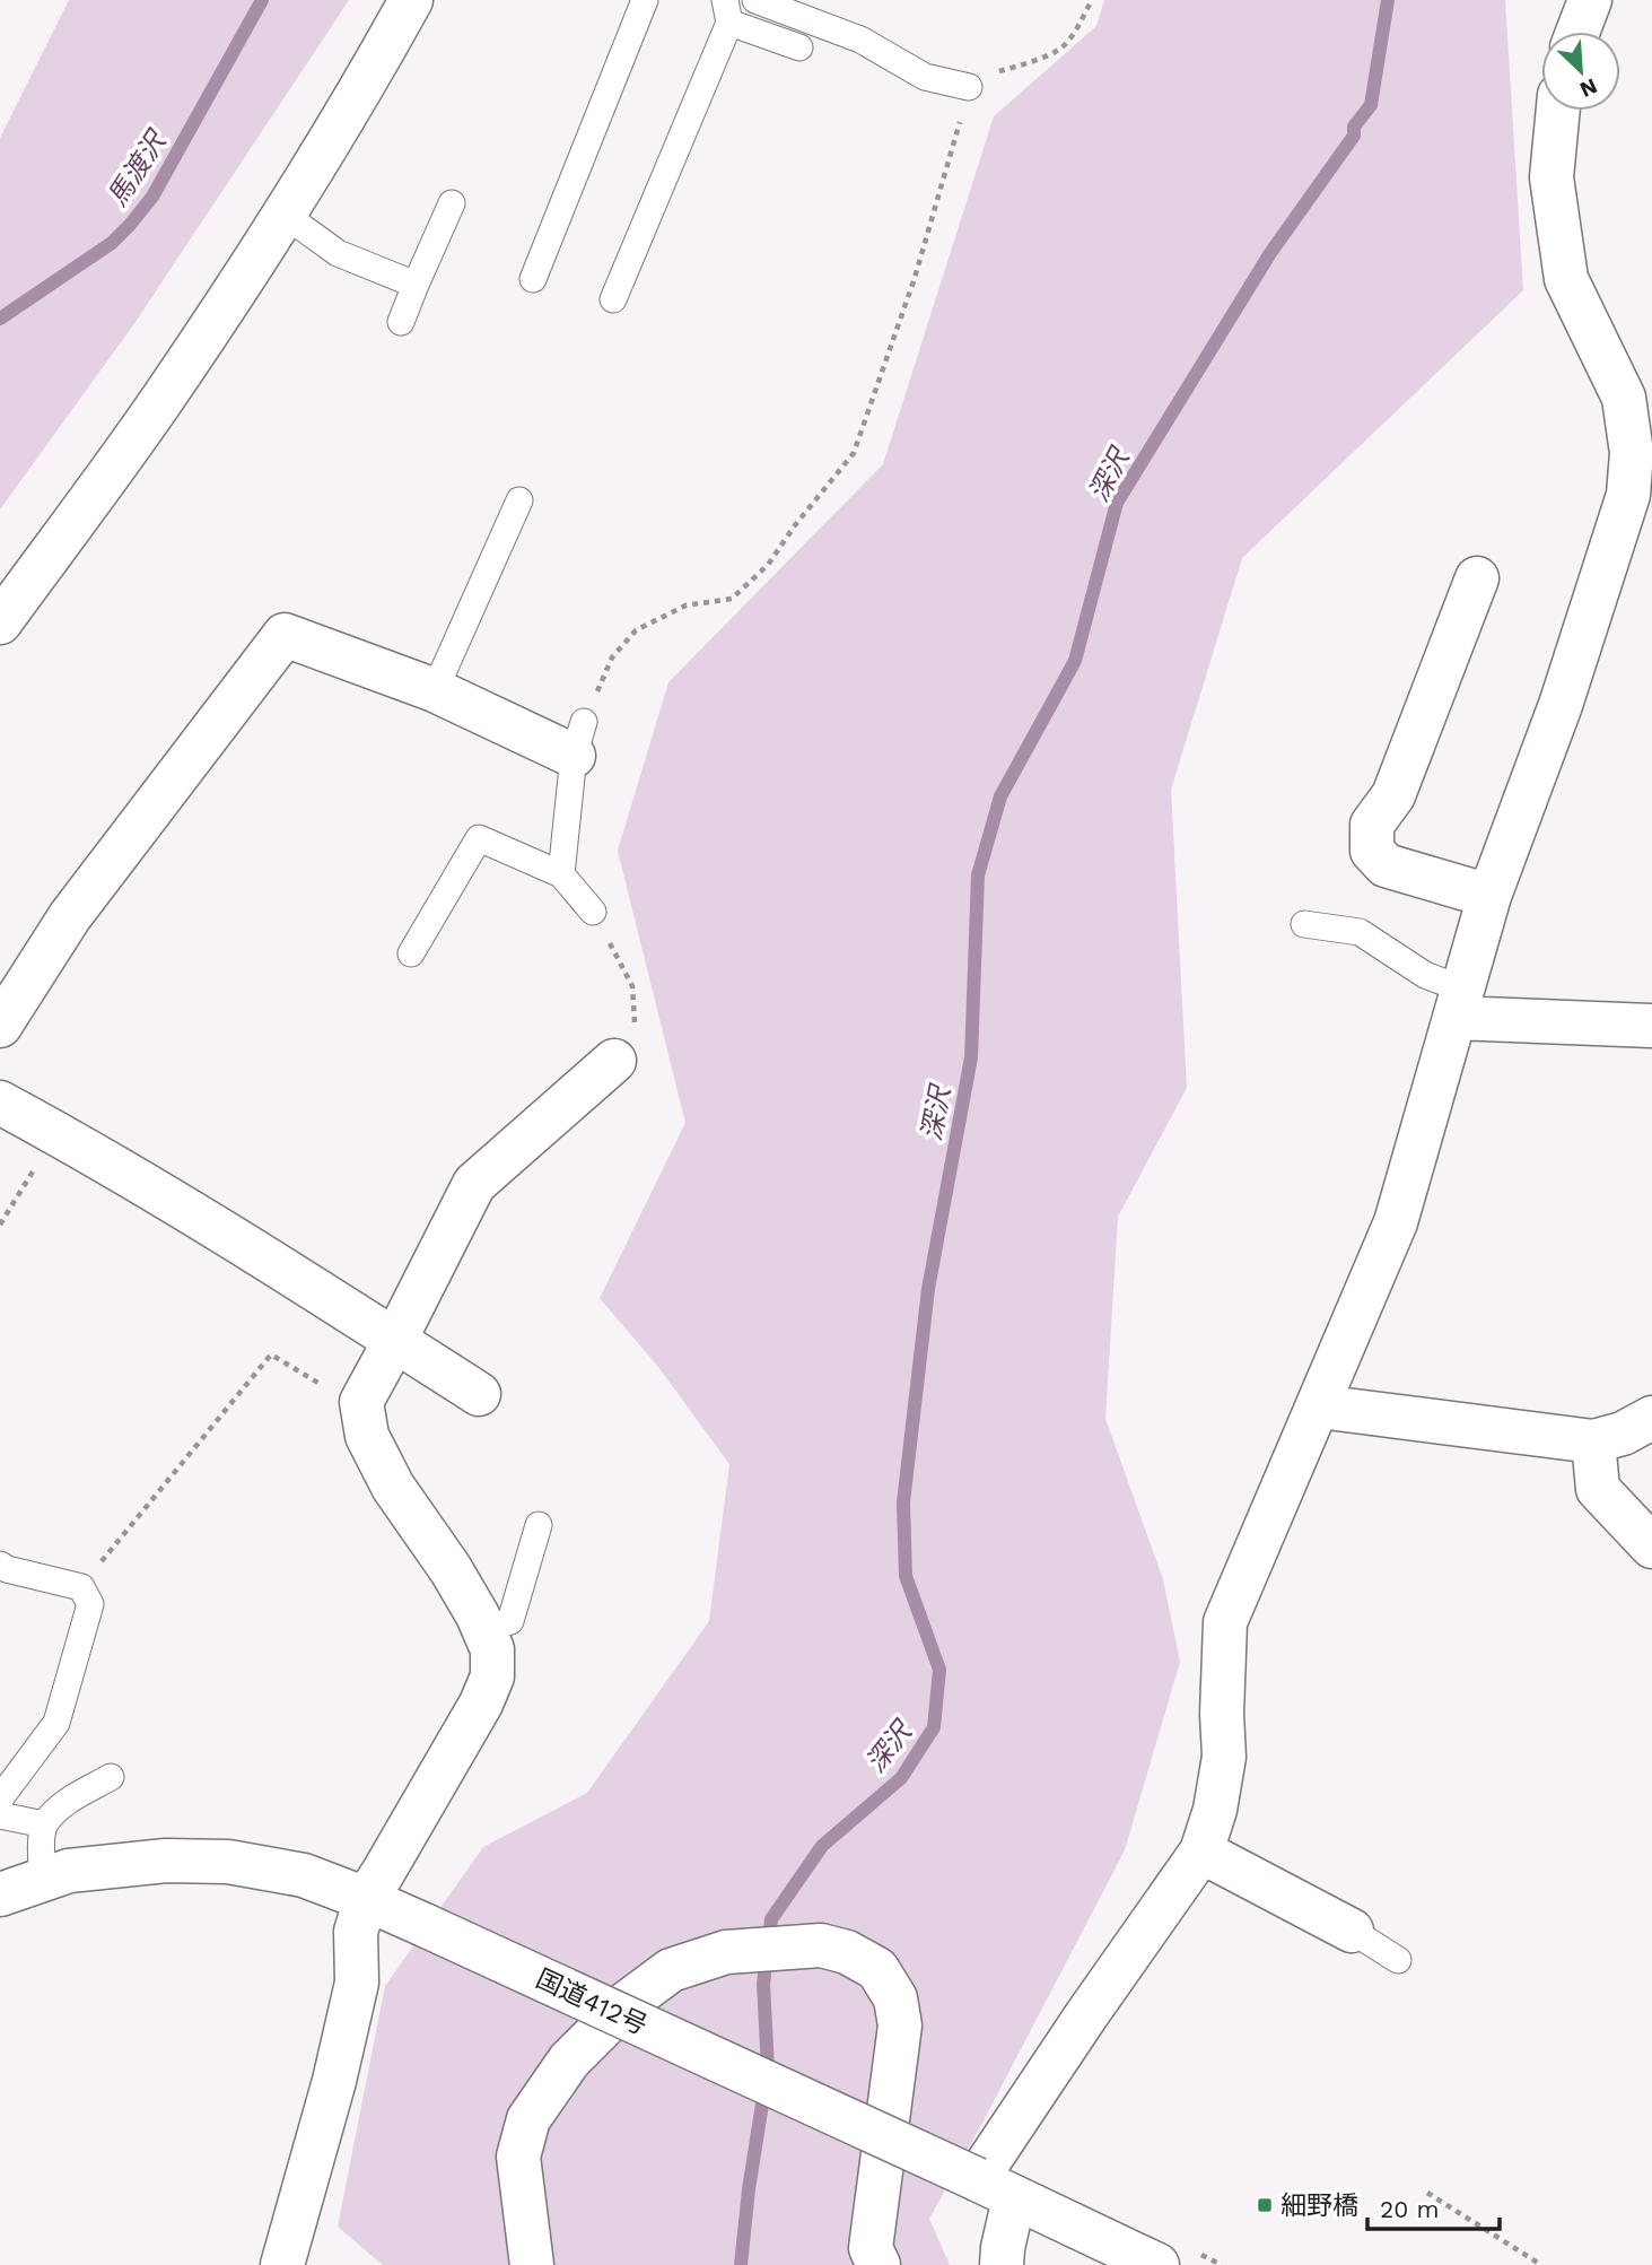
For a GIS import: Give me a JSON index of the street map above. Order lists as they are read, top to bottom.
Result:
{
  "streets": {
    "main road": ["国道412号"]
  },
  "water": ["馬渡沢", "深沢"],
  "places": {
    "transit": ["細野橋"]
  },
  "scale_bar": "20 m",
  "north": "bottom right"
}
